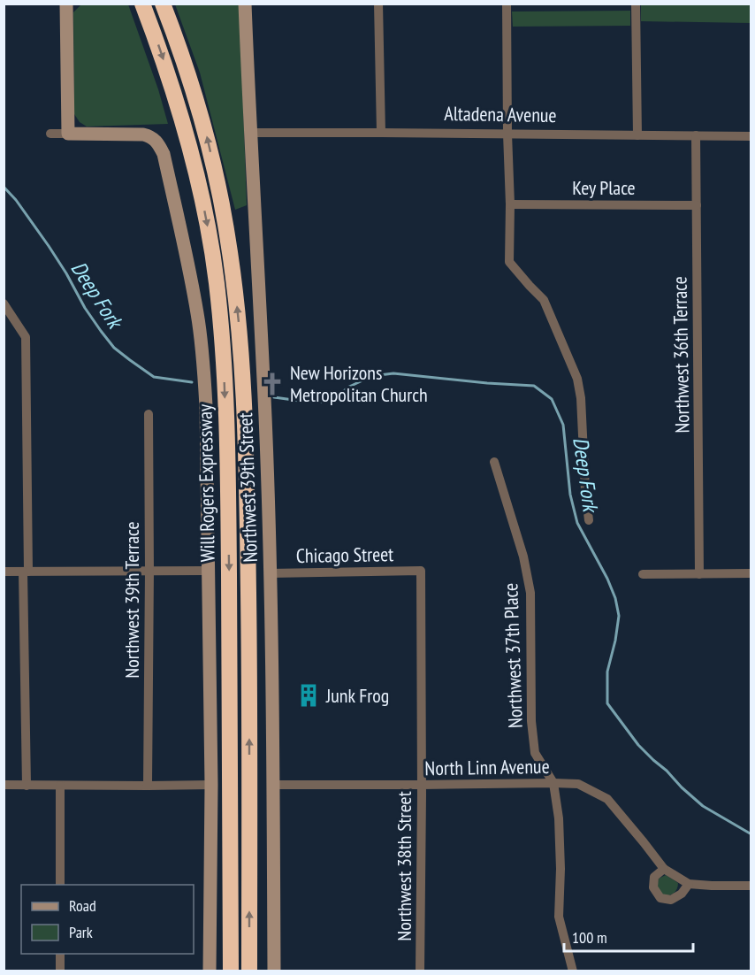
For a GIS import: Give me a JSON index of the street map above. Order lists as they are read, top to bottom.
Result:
{
  "streets": {
    "highway": ["Will Rogers Expressway"],
    "main road": ["Northwest 39th Street"],
    "street": [
      "Altadena Avenue",
      "Key Place",
      "Northwest 36th Terrace",
      "Chicago Street",
      "Northwest 39th Terrace",
      "Northwest 37th Place",
      "North Linn Avenue",
      "Northwest 38th Street"
    ]
  },
  "crossings": [
    ["Altadena Avenue", "Northwest 36th Terrace"],
    ["Altadena Avenue", "Northwest 39th Street"],
    ["Key Place", "Northwest 36th Terrace"],
    ["Northwest 39th Street", "Chicago Street"],
    ["Northwest 39th Street", "North Linn Avenue"],
    ["Chicago Street", "Northwest 38th Street"],
    ["Northwest 37th Place", "North Linn Avenue"],
    ["North Linn Avenue", "Northwest 38th Street"]
  ],
  "water": ["Deep Fork"],
  "places": {
    "church": ["New Horizons Metropolitan Church"],
    "building": ["Junk Frog"]
  },
  "legend": ["Road", "Park"],
  "scale_bar": "100 m"
}
